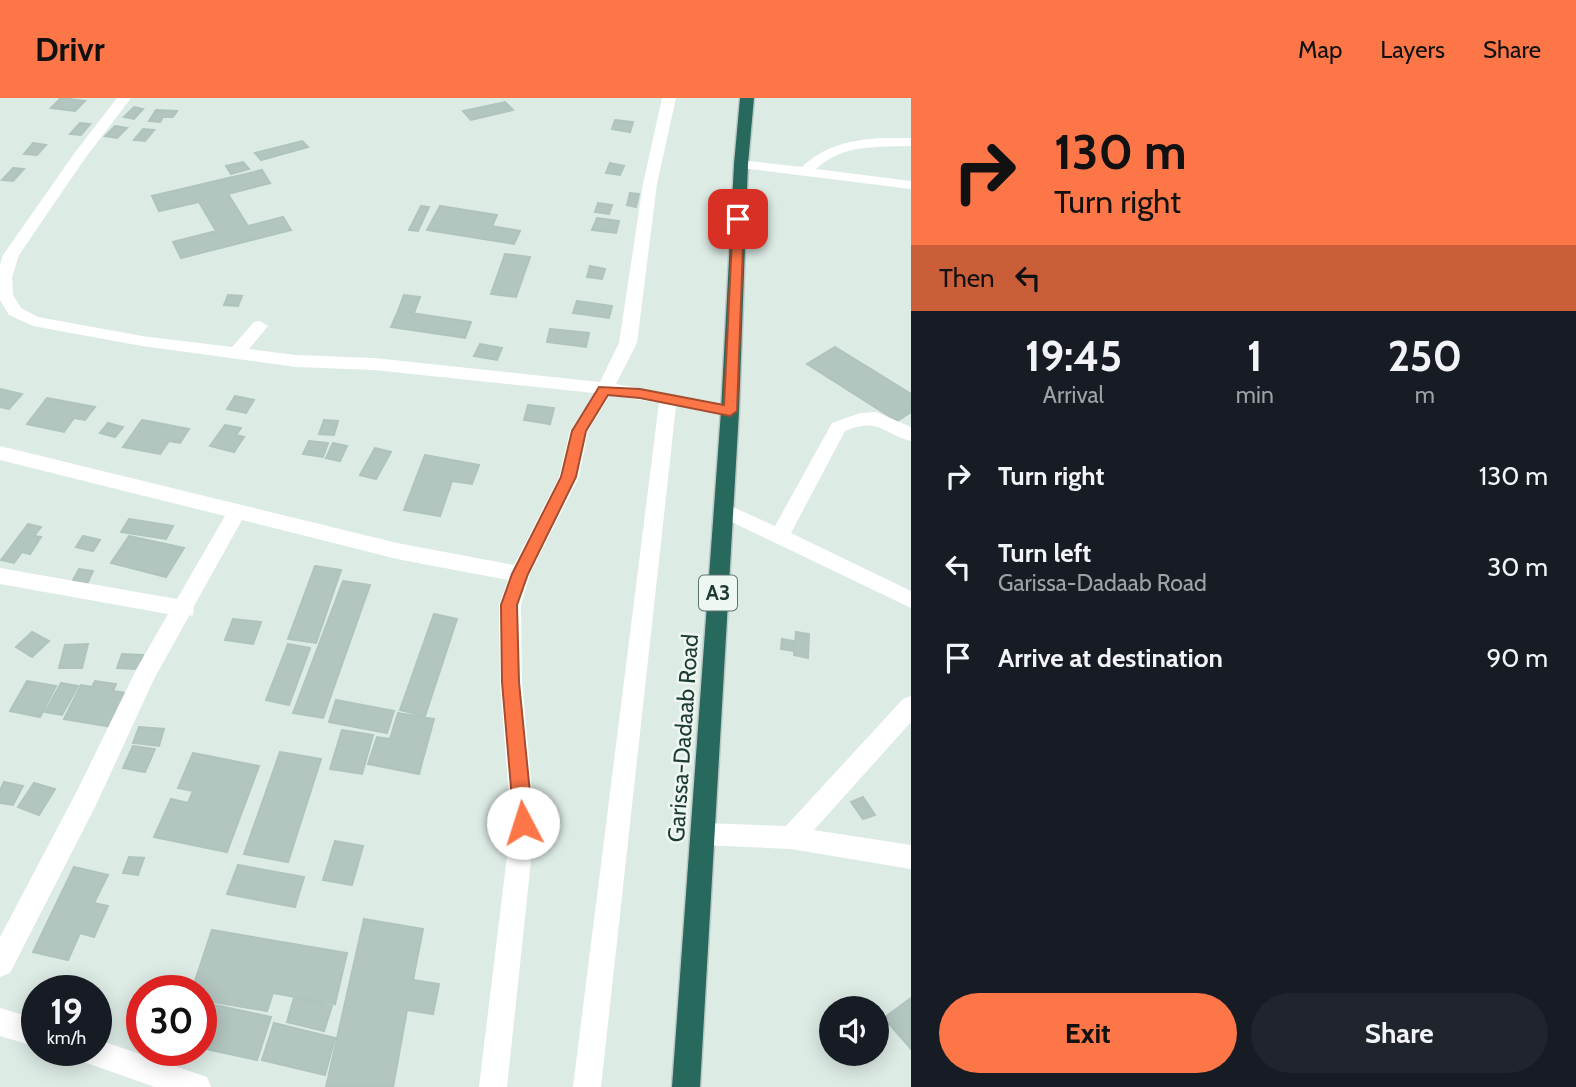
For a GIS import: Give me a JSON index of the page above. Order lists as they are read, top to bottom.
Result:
{
  "streets": {
    "highway": ["A3", "Garissa-Dadaab Road"]
  },
  "page": {
    "header": "Drivr",
    "nav": ["Map", "Layers", "Share"],
    "turn": ["130 m", "Turn right"],
    "then": "Then",
    "eta": [
      "19:45",
      "Arrival",
      "1",
      "min",
      "250",
      "m"
    ],
    "list": [
      {
        "name": "Turn right",
        "value": "130 m"
      },
      {
        "name": "Turn left",
        "note": "Garissa-Dadaab Road",
        "value": "30 m"
      },
      {
        "name": "Arrive at destination",
        "value": "90 m"
      }
    ],
    "speed": "19 km/h",
    "limit": "30",
    "buttons": ["Exit", "Share"]
  }
}
